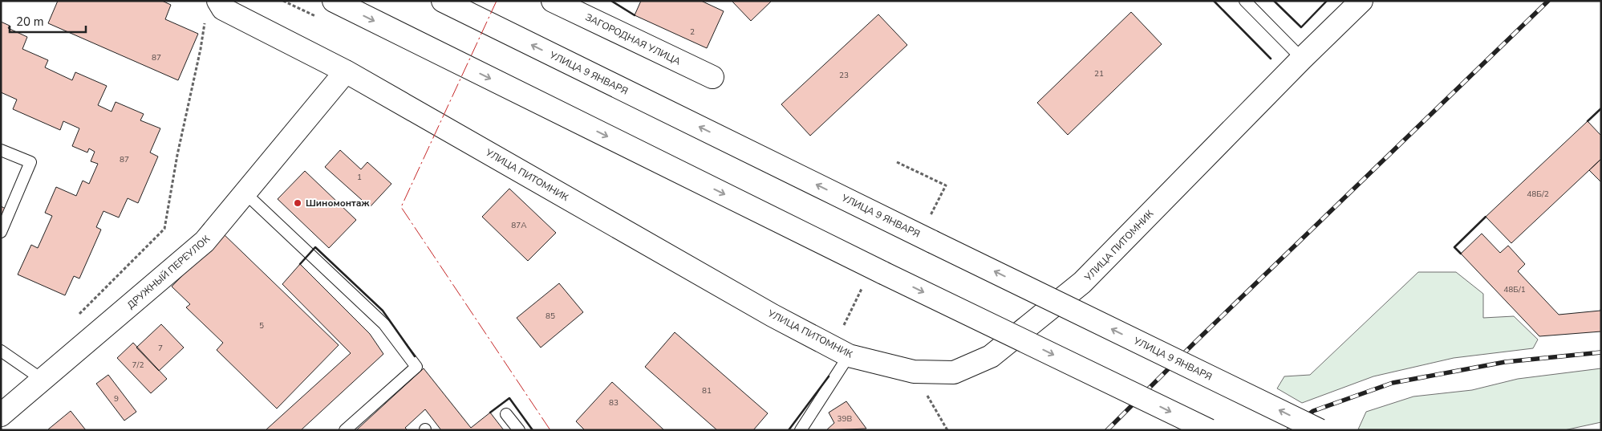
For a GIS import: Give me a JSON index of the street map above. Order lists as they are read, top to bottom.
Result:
{
  "streets": {
    "street": [
      "ЗАГОРОДНАЯ УЛИЦА",
      "УЛИЦА 9 ЯНВАРЯ",
      "УЛИЦА ПИТОМНИК",
      "ДРУЖНЫЙ ПЕРЕУЛОК"
    ]
  },
  "crossings": [
    ["УЛИЦА ПИТОМНИК", "ДРУЖНЫЙ ПЕРЕУЛОК"]
  ],
  "places": ["Шиномонтаж"],
  "house_numbers": [
    "2",
    "87",
    "21",
    "23",
    "87",
    "1",
    "48Б/2",
    "87А",
    "48Б/1",
    "85",
    "5",
    "7",
    "7/2",
    "81",
    "9",
    "83",
    "39В"
  ],
  "scale_bar": "20 m"
}
